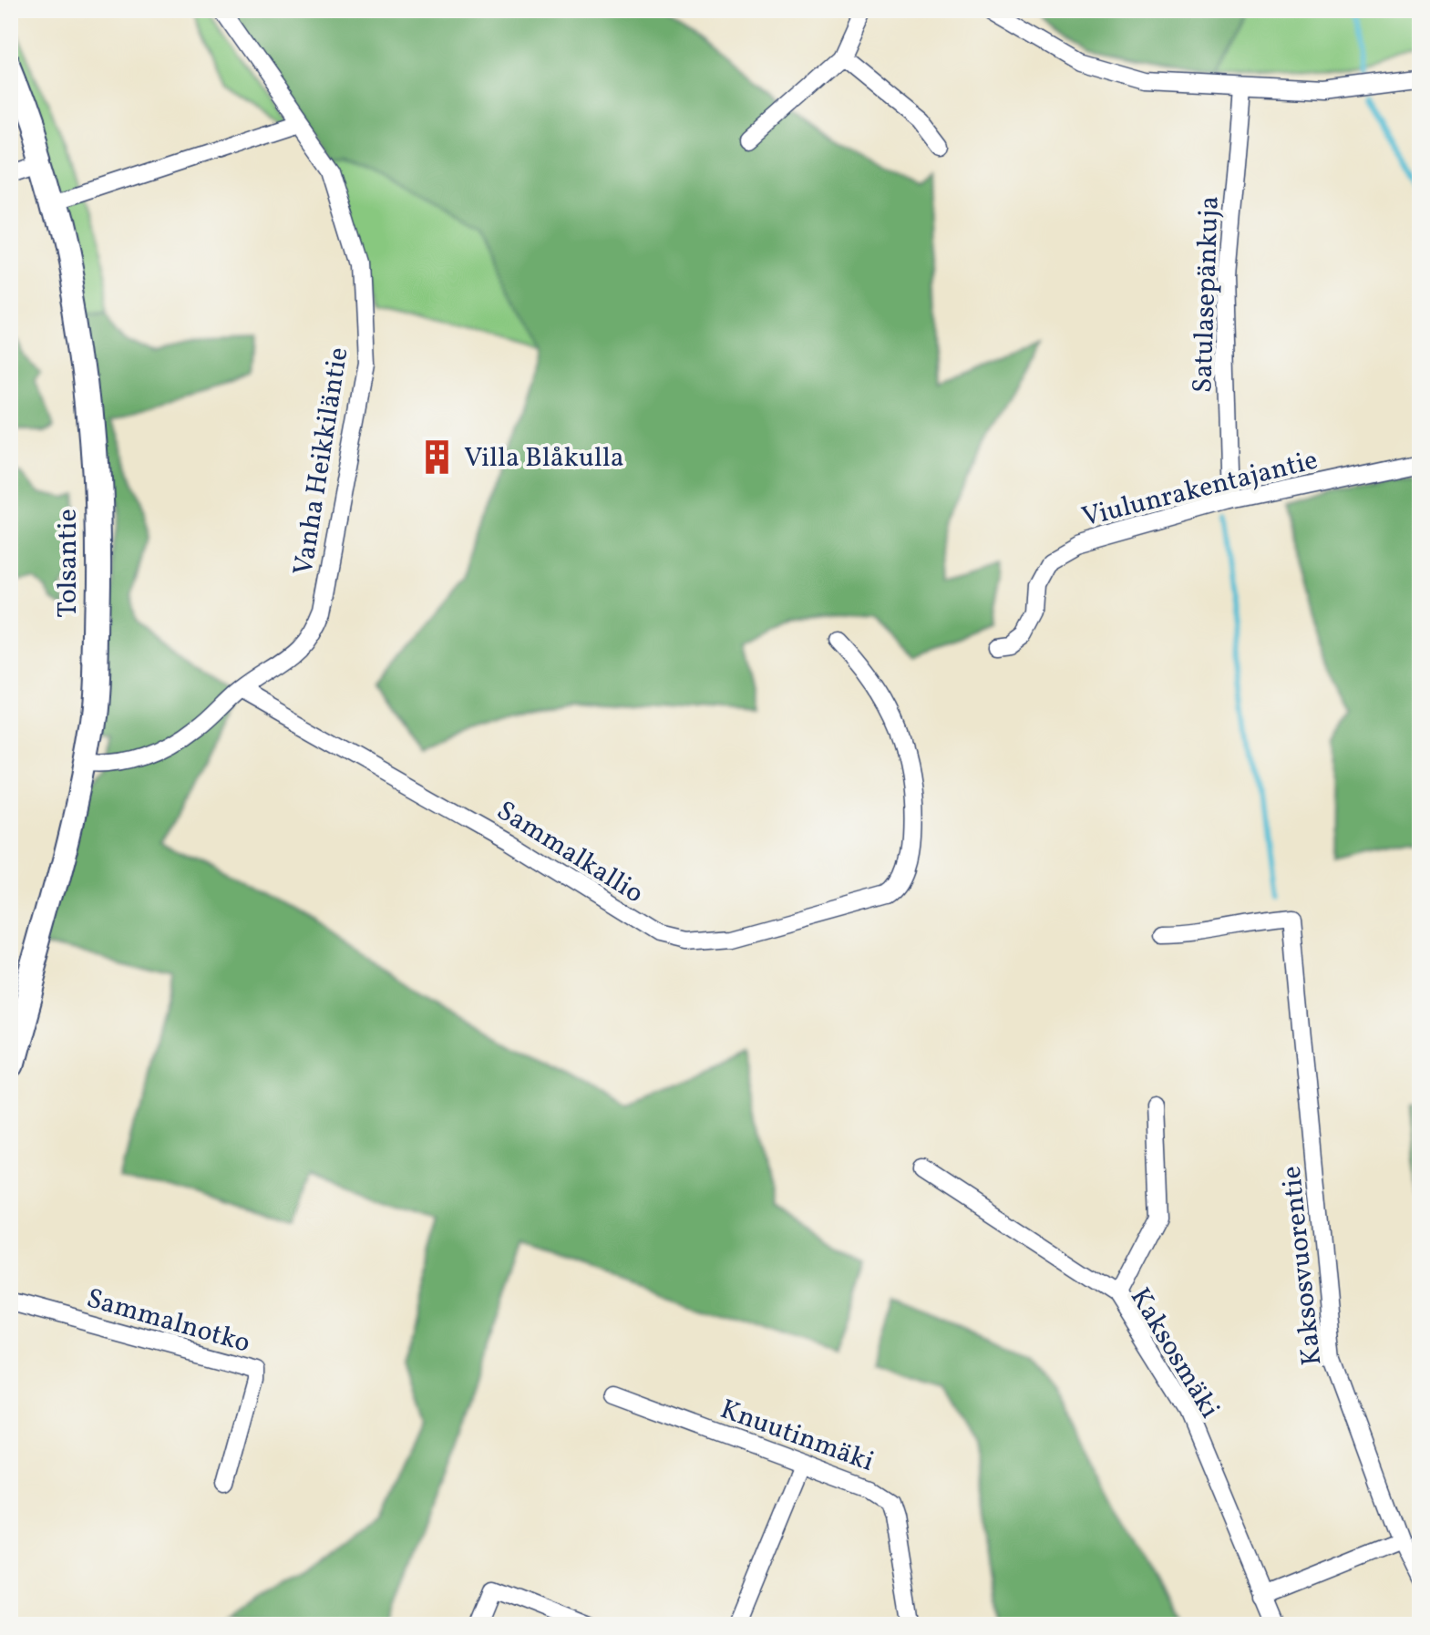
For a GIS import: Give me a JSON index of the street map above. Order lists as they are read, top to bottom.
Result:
{
  "streets": {
    "street": [
      "Satulasepänkuja",
      "Vanha Heikkiläntie",
      "Viulunrakentajantie",
      "Tolsantie",
      "Sammalkallio",
      "Kaksosvuorentie",
      "Sammalnotko",
      "Kaksosmäki",
      "Knuutinmäki"
    ]
  },
  "crossings": [
    ["Satulasepänkuja", "Viulunrakentajantie"],
    ["Vanha Heikkiläntie", "Tolsantie"],
    ["Vanha Heikkiläntie", "Sammalkallio"]
  ],
  "places": {
    "building": ["Villa Blåkulla"]
  }
}
